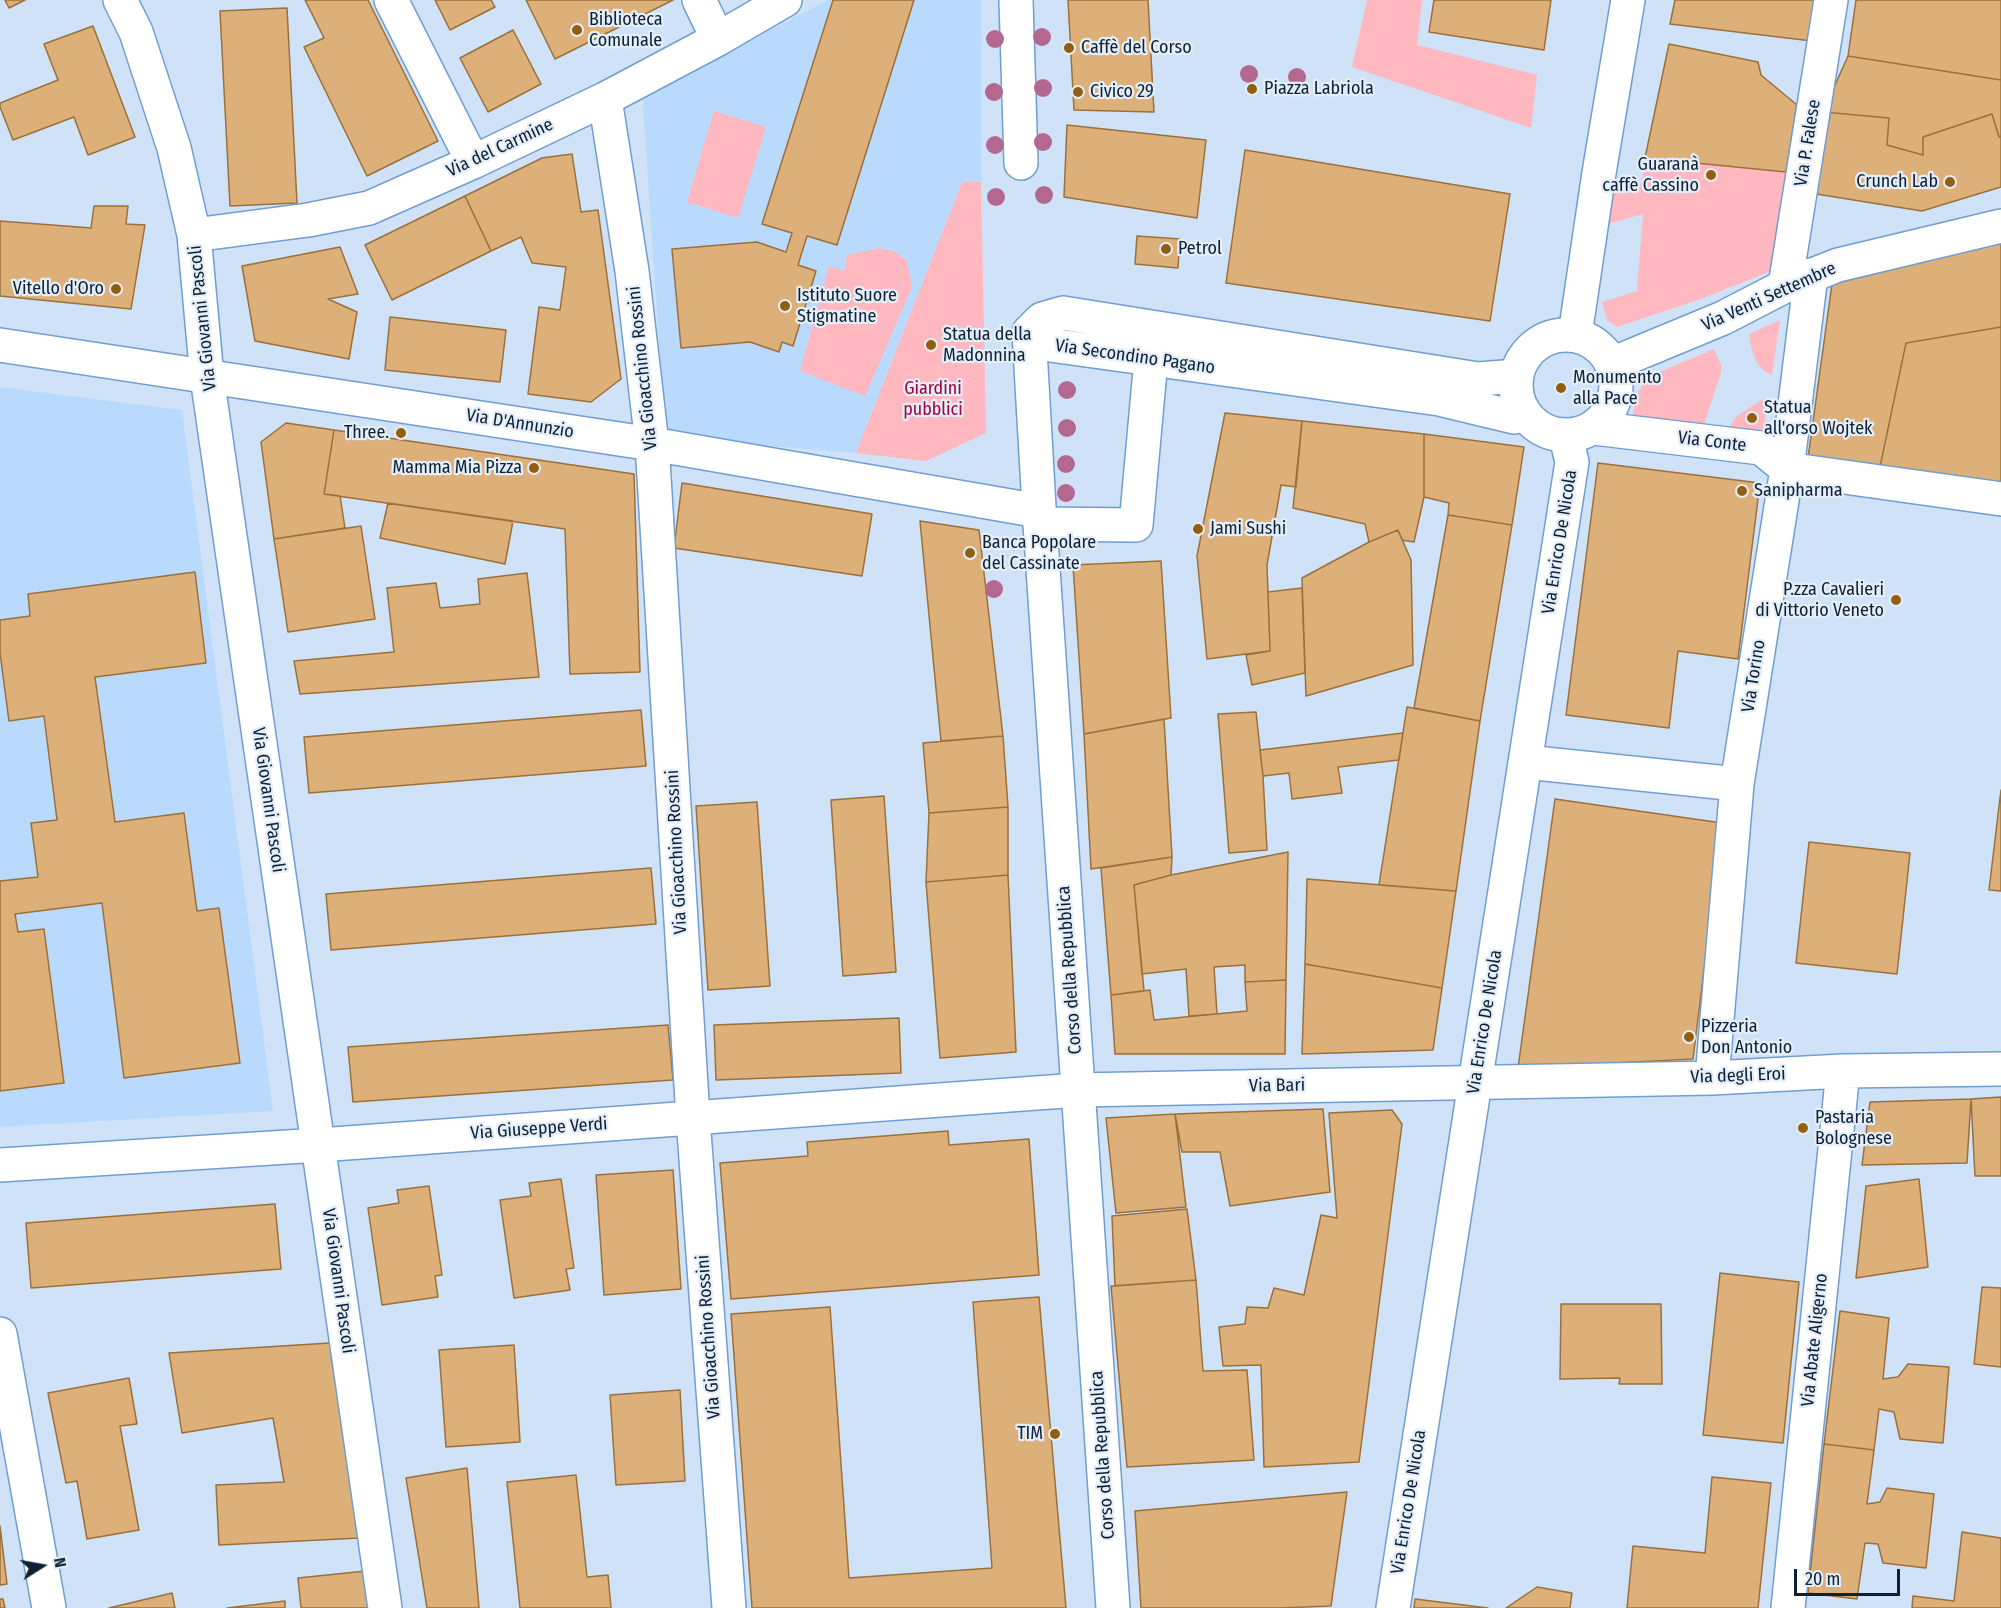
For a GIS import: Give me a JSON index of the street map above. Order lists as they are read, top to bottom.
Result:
{
  "streets": {
    "street": [
      "Via P. Falese",
      "Via del Carmine",
      "Via Venti Settembre",
      "Via Giovanni Pascoli",
      "Via Secondino Pagano",
      "Via Gioacchino Rossini",
      "Via D'Annunzio",
      "Via Conte",
      "Via Enrico De Nicola",
      "Via Torino",
      "Corso della Repubblica",
      "Via degli Eroi",
      "Via Bari",
      "Via Giuseppe Verdi",
      "Via Abate Aligerno"
    ]
  },
  "crossings": [
    ["Via P. Falese", "Via Venti Settembre"],
    ["Via P. Falese", "Via Torino"],
    ["Via del Carmine", "Via Giovanni Pascoli"],
    ["Via del Carmine", "Via Gioacchino Rossini"],
    ["Via Venti Settembre", "Via Secondino Pagano"],
    ["Via Venti Settembre", "Via Conte"],
    ["Via Venti Settembre", "Via Enrico De Nicola"],
    ["Via Venti Settembre", "Via Torino"],
    ["Via Giovanni Pascoli", "Via D'Annunzio"],
    ["Via Giovanni Pascoli", "Via Giuseppe Verdi"],
    ["Via Secondino Pagano", "Via D'Annunzio"],
    ["Via Secondino Pagano", "Via Conte"],
    ["Via Secondino Pagano", "Via Enrico De Nicola"],
    ["Via Secondino Pagano", "Corso della Repubblica"],
    ["Via Gioacchino Rossini", "Via D'Annunzio"],
    ["Via Gioacchino Rossini", "Via Giuseppe Verdi"],
    ["Via D'Annunzio", "Corso della Repubblica"],
    ["Via Conte", "Via Enrico De Nicola"],
    ["Via Conte", "Via Torino"],
    ["Via Enrico De Nicola", "Via degli Eroi"],
    ["Via Enrico De Nicola", "Via Bari"],
    ["Via Torino", "Via degli Eroi"],
    ["Corso della Repubblica", "Via Bari"],
    ["Corso della Repubblica", "Via Giuseppe Verdi"],
    ["Via degli Eroi", "Via Bari"],
    ["Via degli Eroi", "Via Abate Aligerno"],
    ["Via Bari", "Via Giuseppe Verdi"]
  ],
  "parks": ["Giardini pubblici"],
  "places": [
    "Biblioteca Comunale",
    "Caffè del Corso",
    "Piazza Labriola",
    "Civico 29",
    "Guaranà caffè Cassino",
    "Crunch Lab",
    "Petrol",
    "Vitello d'Oro",
    "Istituto Suore Stigmatine",
    "Statua della Madonnina",
    "Monumento alla Pace",
    "Statua all'orso Wojtek",
    "Three.",
    "Mamma Mia Pizza",
    "Sanipharma",
    "Jami Sushi",
    "Banca Popolare del Cassinate",
    "P.zza Cavalieri di Vittorio Veneto",
    "Pizzeria Don Antonio",
    "Pastaria Bolognese",
    "TIM"
  ],
  "scale_bar": "20 m",
  "north": "right"
}
